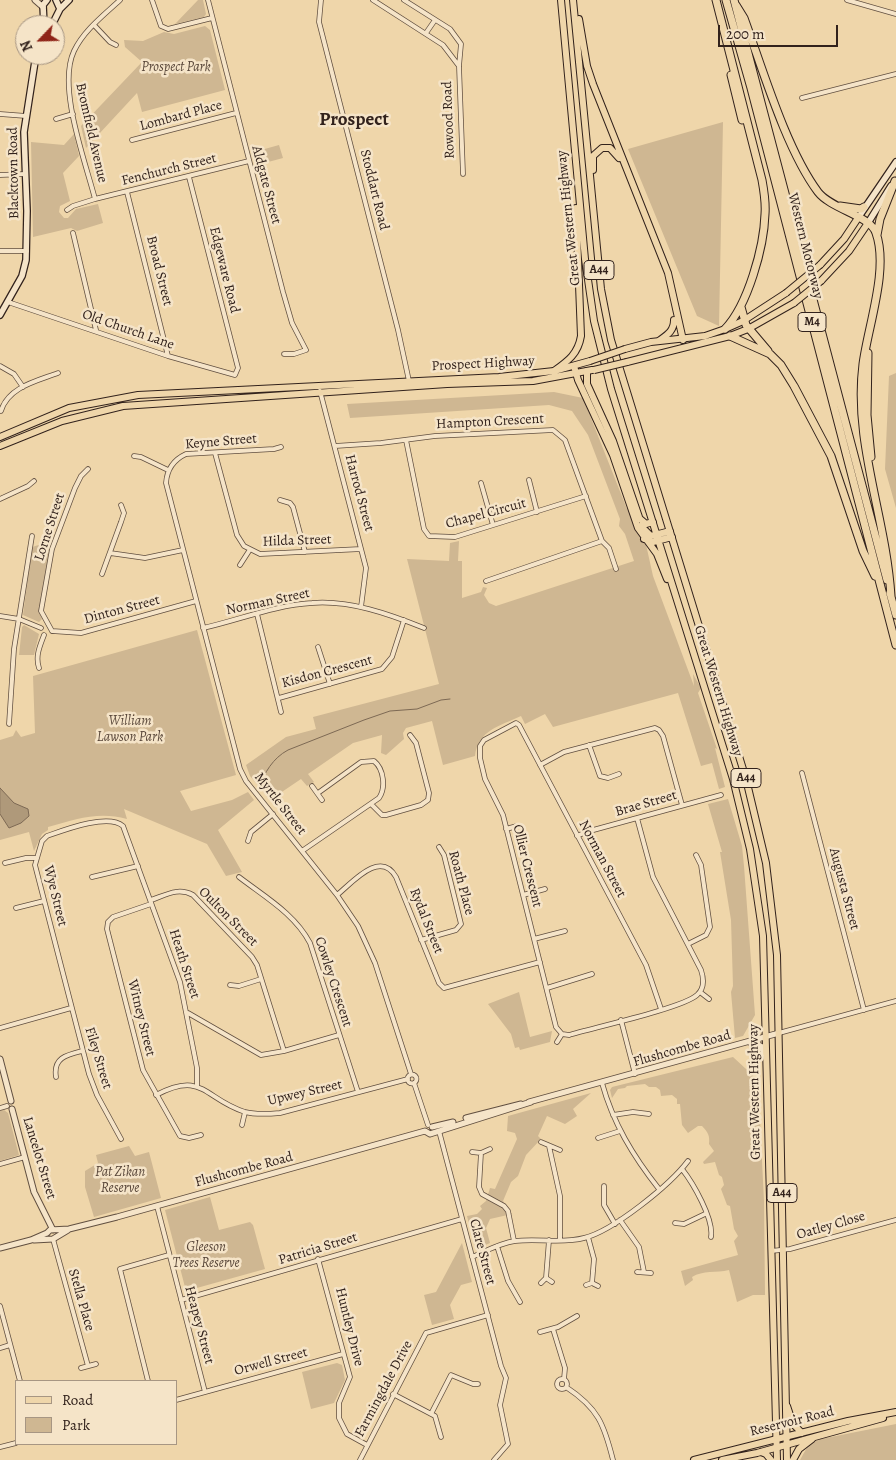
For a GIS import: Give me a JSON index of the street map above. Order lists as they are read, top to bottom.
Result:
{
  "streets": {
    "highway": ["Western Motorway", "M4"],
    "main road": [
      "Blacktown Road",
      "Great Western Highway",
      "A44",
      "Prospect Highway",
      "Reservoir Road"
    ],
    "street": [
      "Lombard Place",
      "Rowood Road",
      "Bromfield Avenue",
      "Fenchurch Street",
      "Aldgate Street",
      "Stoddart Road",
      "Edgeware Road",
      "Broad Street",
      "Old Church Lane",
      "Hampton Crescent",
      "Keyne Street",
      "Harrod Street",
      "Chapel Circuit",
      "Lorne Street",
      "Hilda Street",
      "Norman Street",
      "Dinton Street",
      "Kisdon Crescent",
      "Myrtle Street",
      "Brae Street",
      "Ollier Crescent",
      "Roath Place",
      "Augusta Street",
      "Wye Street",
      "Oulton Street",
      "Rydal Street",
      "Heath Street",
      "Cowley Crescent",
      "Witney Street",
      "Flushcombe Road",
      "Filey Street",
      "Upwey Street",
      "Lancelot Street",
      "Oatley Close",
      "Patricia Street",
      "Clare Street",
      "Stella Place",
      "Heapey Street",
      "Huntley Drive",
      "Orwell Street",
      "Farmingdale Drive"
    ]
  },
  "crossings": [
    ["Lombard Place", "Aldgate Street"],
    ["Bromfield Avenue", "Fenchurch Street"],
    ["Fenchurch Street", "Aldgate Street"],
    ["Fenchurch Street", "Edgeware Road"],
    ["Fenchurch Street", "Broad Street"],
    ["Blacktown Road", "Old Church Lane"],
    ["Stoddart Road", "Prospect Highway"],
    ["Great Western Highway", "Flushcombe Road"],
    ["Great Western Highway", "Oatley Close"],
    ["Great Western Highway", "Reservoir Road"],
    ["Edgeware Road", "Old Church Lane"],
    ["Broad Street", "Old Church Lane"],
    ["Prospect Highway", "Harrod Street"],
    ["Hampton Crescent", "Harrod Street"],
    ["Hampton Crescent", "Chapel Circuit"],
    ["Keyne Street", "Hilda Street"],
    ["Keyne Street", "Myrtle Street"],
    ["Harrod Street", "Hilda Street"],
    ["Harrod Street", "Norman Street"],
    ["Lorne Street", "Dinton Street"],
    ["Norman Street", "Kisdon Crescent"],
    ["Norman Street", "Myrtle Street"],
    ["Norman Street", "Brae Street"],
    ["Norman Street", "Ollier Crescent"],
    ["Dinton Street", "Myrtle Street"],
    ["Myrtle Street", "Rydal Street"],
    ["Ollier Crescent", "Rydal Street"],
    ["Roath Place", "Rydal Street"],
    ["Augusta Street", "Flushcombe Road"],
    ["Wye Street", "Heath Street"],
    ["Wye Street", "Filey Street"],
    ["Oulton Street", "Heath Street"],
    ["Oulton Street", "Witney Street"],
    ["Heath Street", "Cowley Crescent"],
    ["Heath Street", "Witney Street"],
    ["Cowley Crescent", "Upwey Street"],
    ["Flushcombe Road", "Lancelot Street"],
    ["Flushcombe Road", "Clare Street"],
    ["Flushcombe Road", "Stella Place"],
    ["Flushcombe Road", "Heapey Street"],
    ["Lancelot Street", "Stella Place"],
    ["Patricia Street", "Clare Street"],
    ["Patricia Street", "Heapey Street"],
    ["Patricia Street", "Huntley Drive"],
    ["Clare Street", "Farmingdale Drive"],
    ["Heapey Street", "Orwell Street"],
    ["Huntley Drive", "Orwell Street"],
    ["Huntley Drive", "Farmingdale Drive"]
  ],
  "districts": ["Prospect"],
  "parks": [
    "Prospect Park",
    "William Lawson Park",
    "Pat Zikan Reserve",
    "Gleeson Trees Reserve"
  ],
  "legend": ["Road", "Park"],
  "scale_bar": "200 m",
  "north": "bottom left"
}
